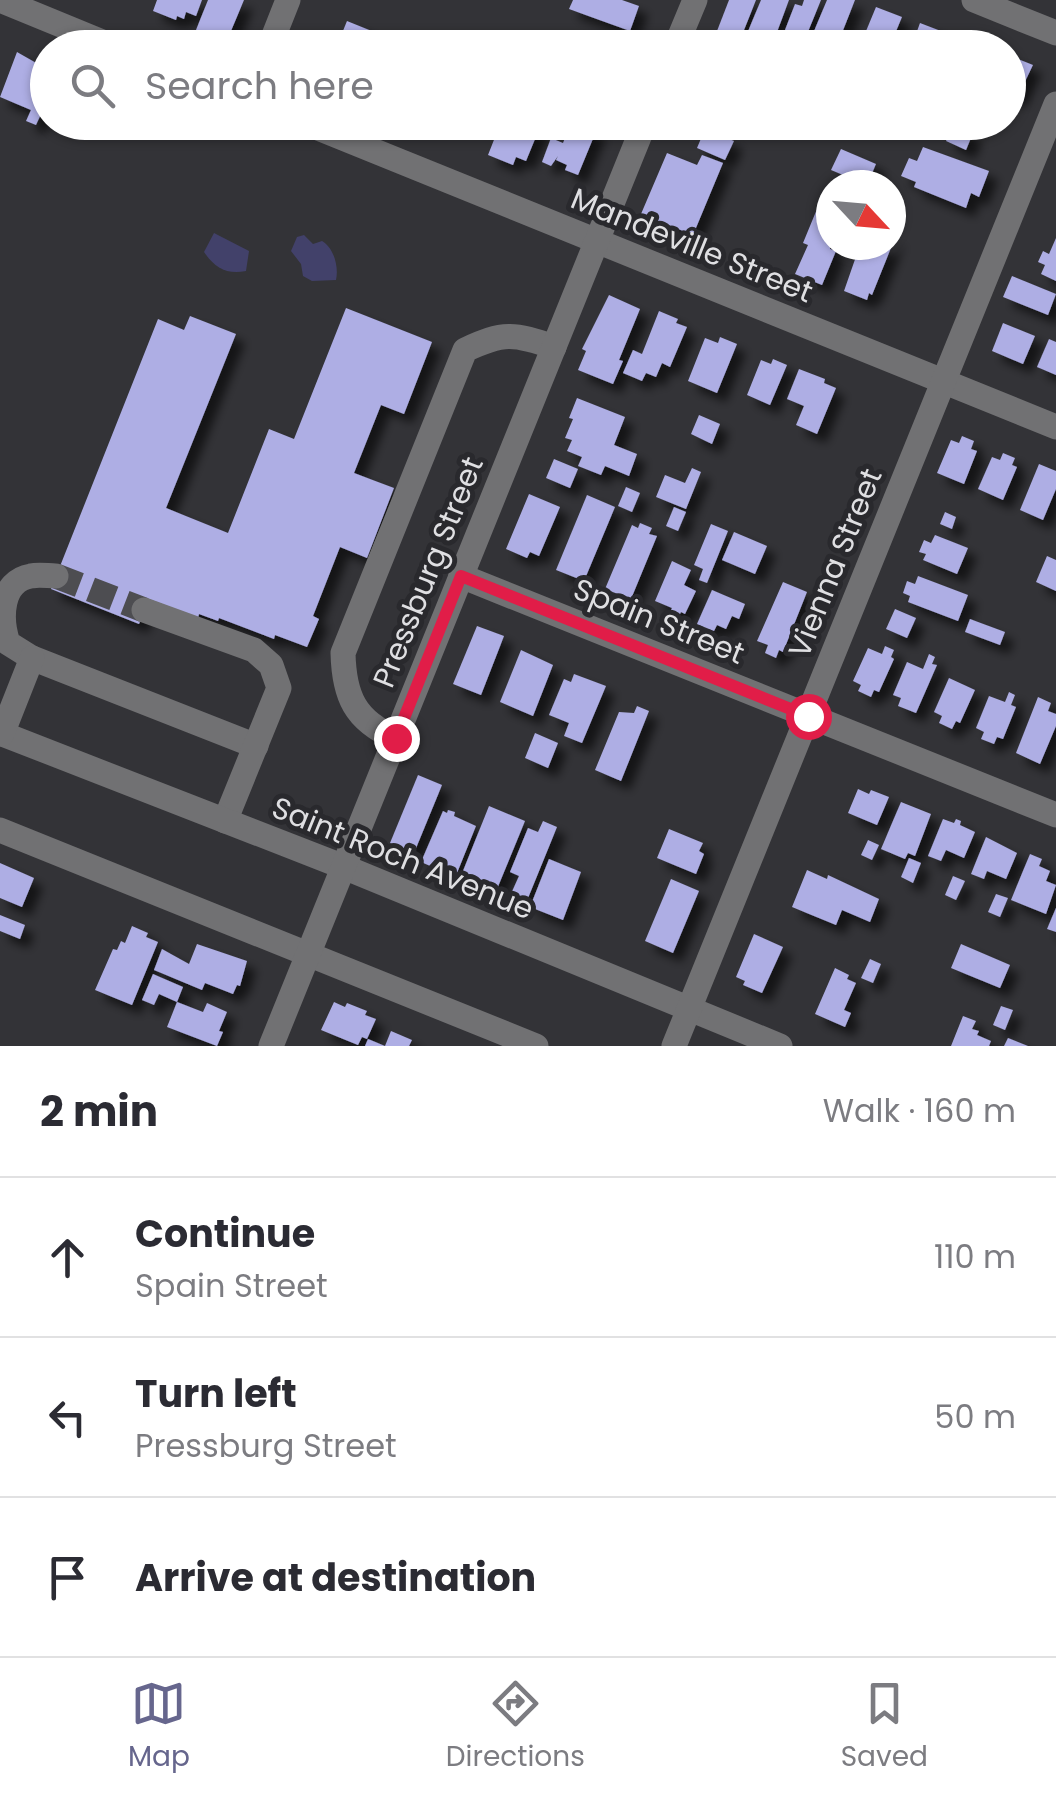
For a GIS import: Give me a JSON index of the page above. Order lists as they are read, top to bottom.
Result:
{
  "streets": {
    "street": [
      "Mandeville Street",
      "Vienna Street",
      "Pressburg Street",
      "Spain Street",
      "Saint Roch Avenue"
    ]
  },
  "crossings": [
    ["Mandeville Street", "Vienna Street"],
    ["Mandeville Street", "Pressburg Street"],
    ["Vienna Street", "Spain Street"],
    ["Vienna Street", "Saint Roch Avenue"],
    ["Pressburg Street", "Spain Street"],
    ["Pressburg Street", "Saint Roch Avenue"]
  ],
  "north": "bottom right",
  "page": {
    "search": "Search here",
    "heading": ["2 min", "Walk · 160 m"],
    "list": [
      ["Continue", "Spain Street", "110 m"],
      ["Turn left", "Pressburg Street", "50 m"],
      "Arrive at destination"
    ],
    "nav": ["Map", "Directions", "Saved"]
  }
}
